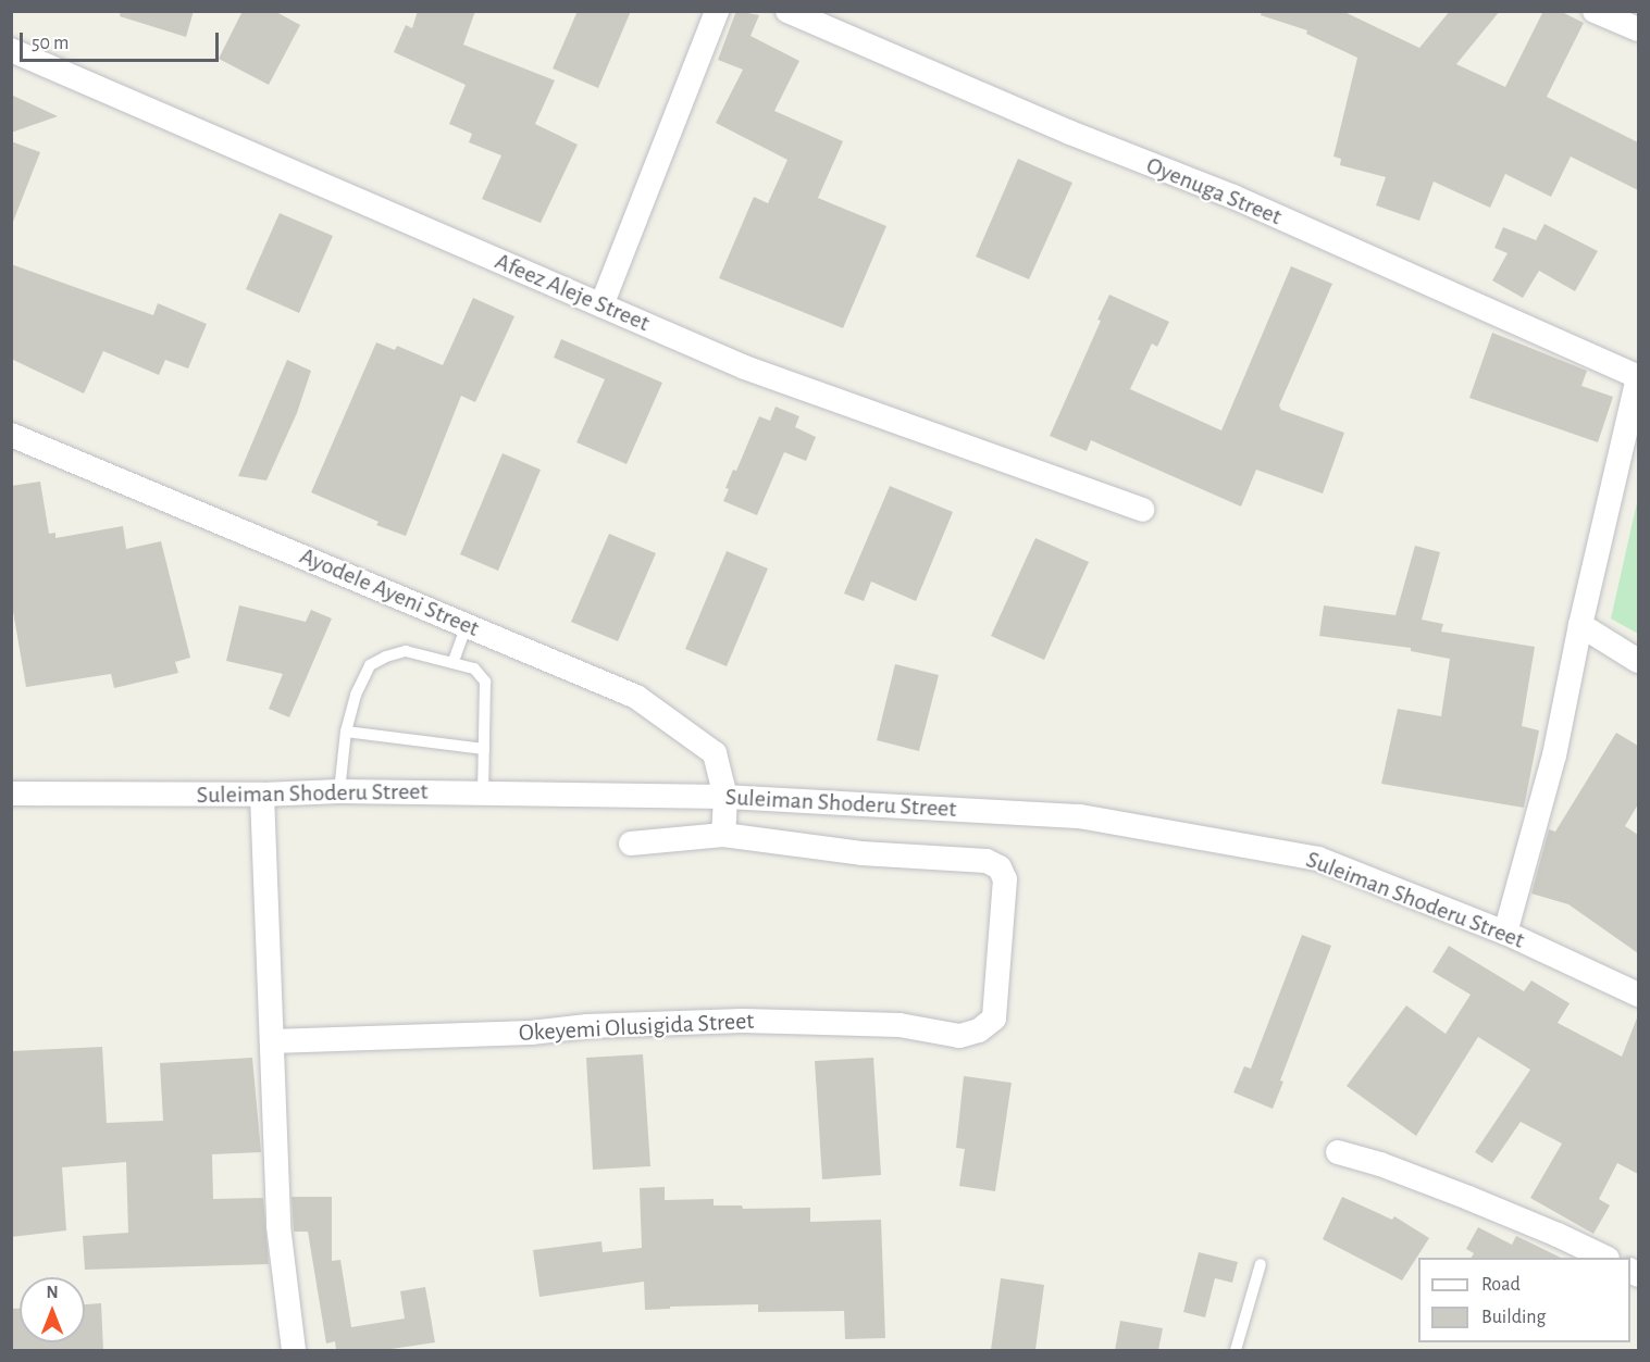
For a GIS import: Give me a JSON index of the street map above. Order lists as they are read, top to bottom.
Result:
{
  "streets": {
    "street": [
      "Oyenuga Street",
      "Afeez Aleje Street",
      "Ayodele Ayeni Street",
      "Suleiman Shoderu Street",
      "Okeyemi Olusigida Street"
    ]
  },
  "crossings": [
    ["Ayodele Ayeni Street", "Suleiman Shoderu Street"],
    ["Ayodele Ayeni Street", "Okeyemi Olusigida Street"]
  ],
  "legend": ["Road", "Building"],
  "scale_bar": "50 m",
  "north": "top"
}
